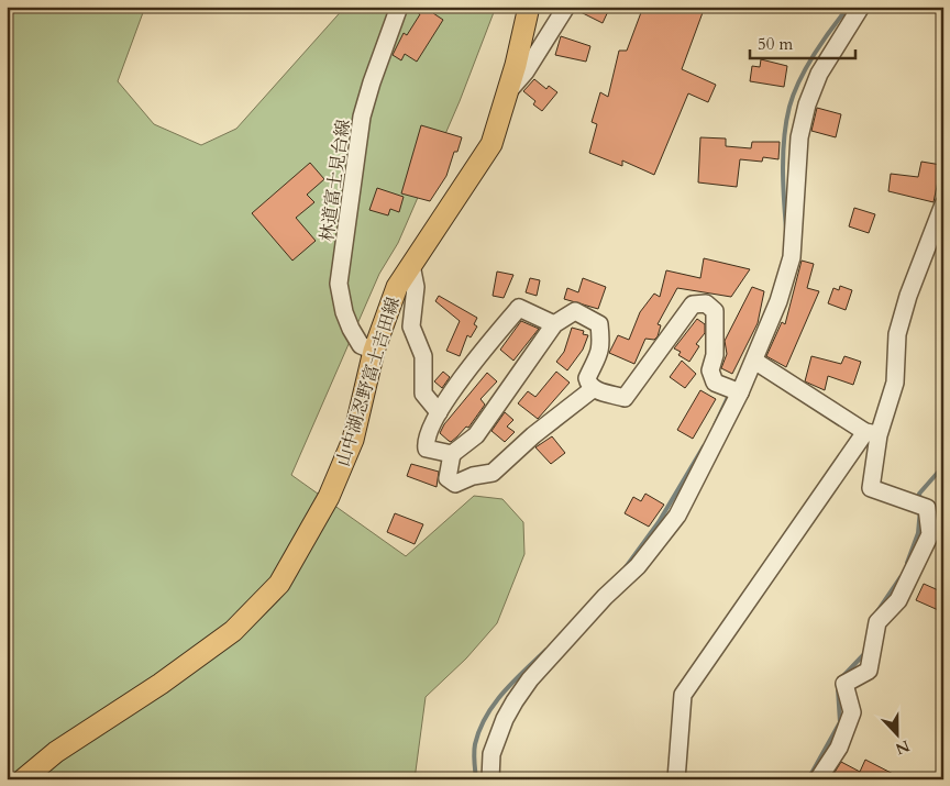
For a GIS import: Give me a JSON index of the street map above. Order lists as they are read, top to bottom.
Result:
{
  "streets": {
    "main road": ["山中湖忍野富士吉田線"],
    "street": ["林道富士見台線"]
  },
  "crossings": [
    ["林道富士見台線", "山中湖忍野富士吉田線"]
  ],
  "scale_bar": "50 m",
  "north": "bottom"
}
